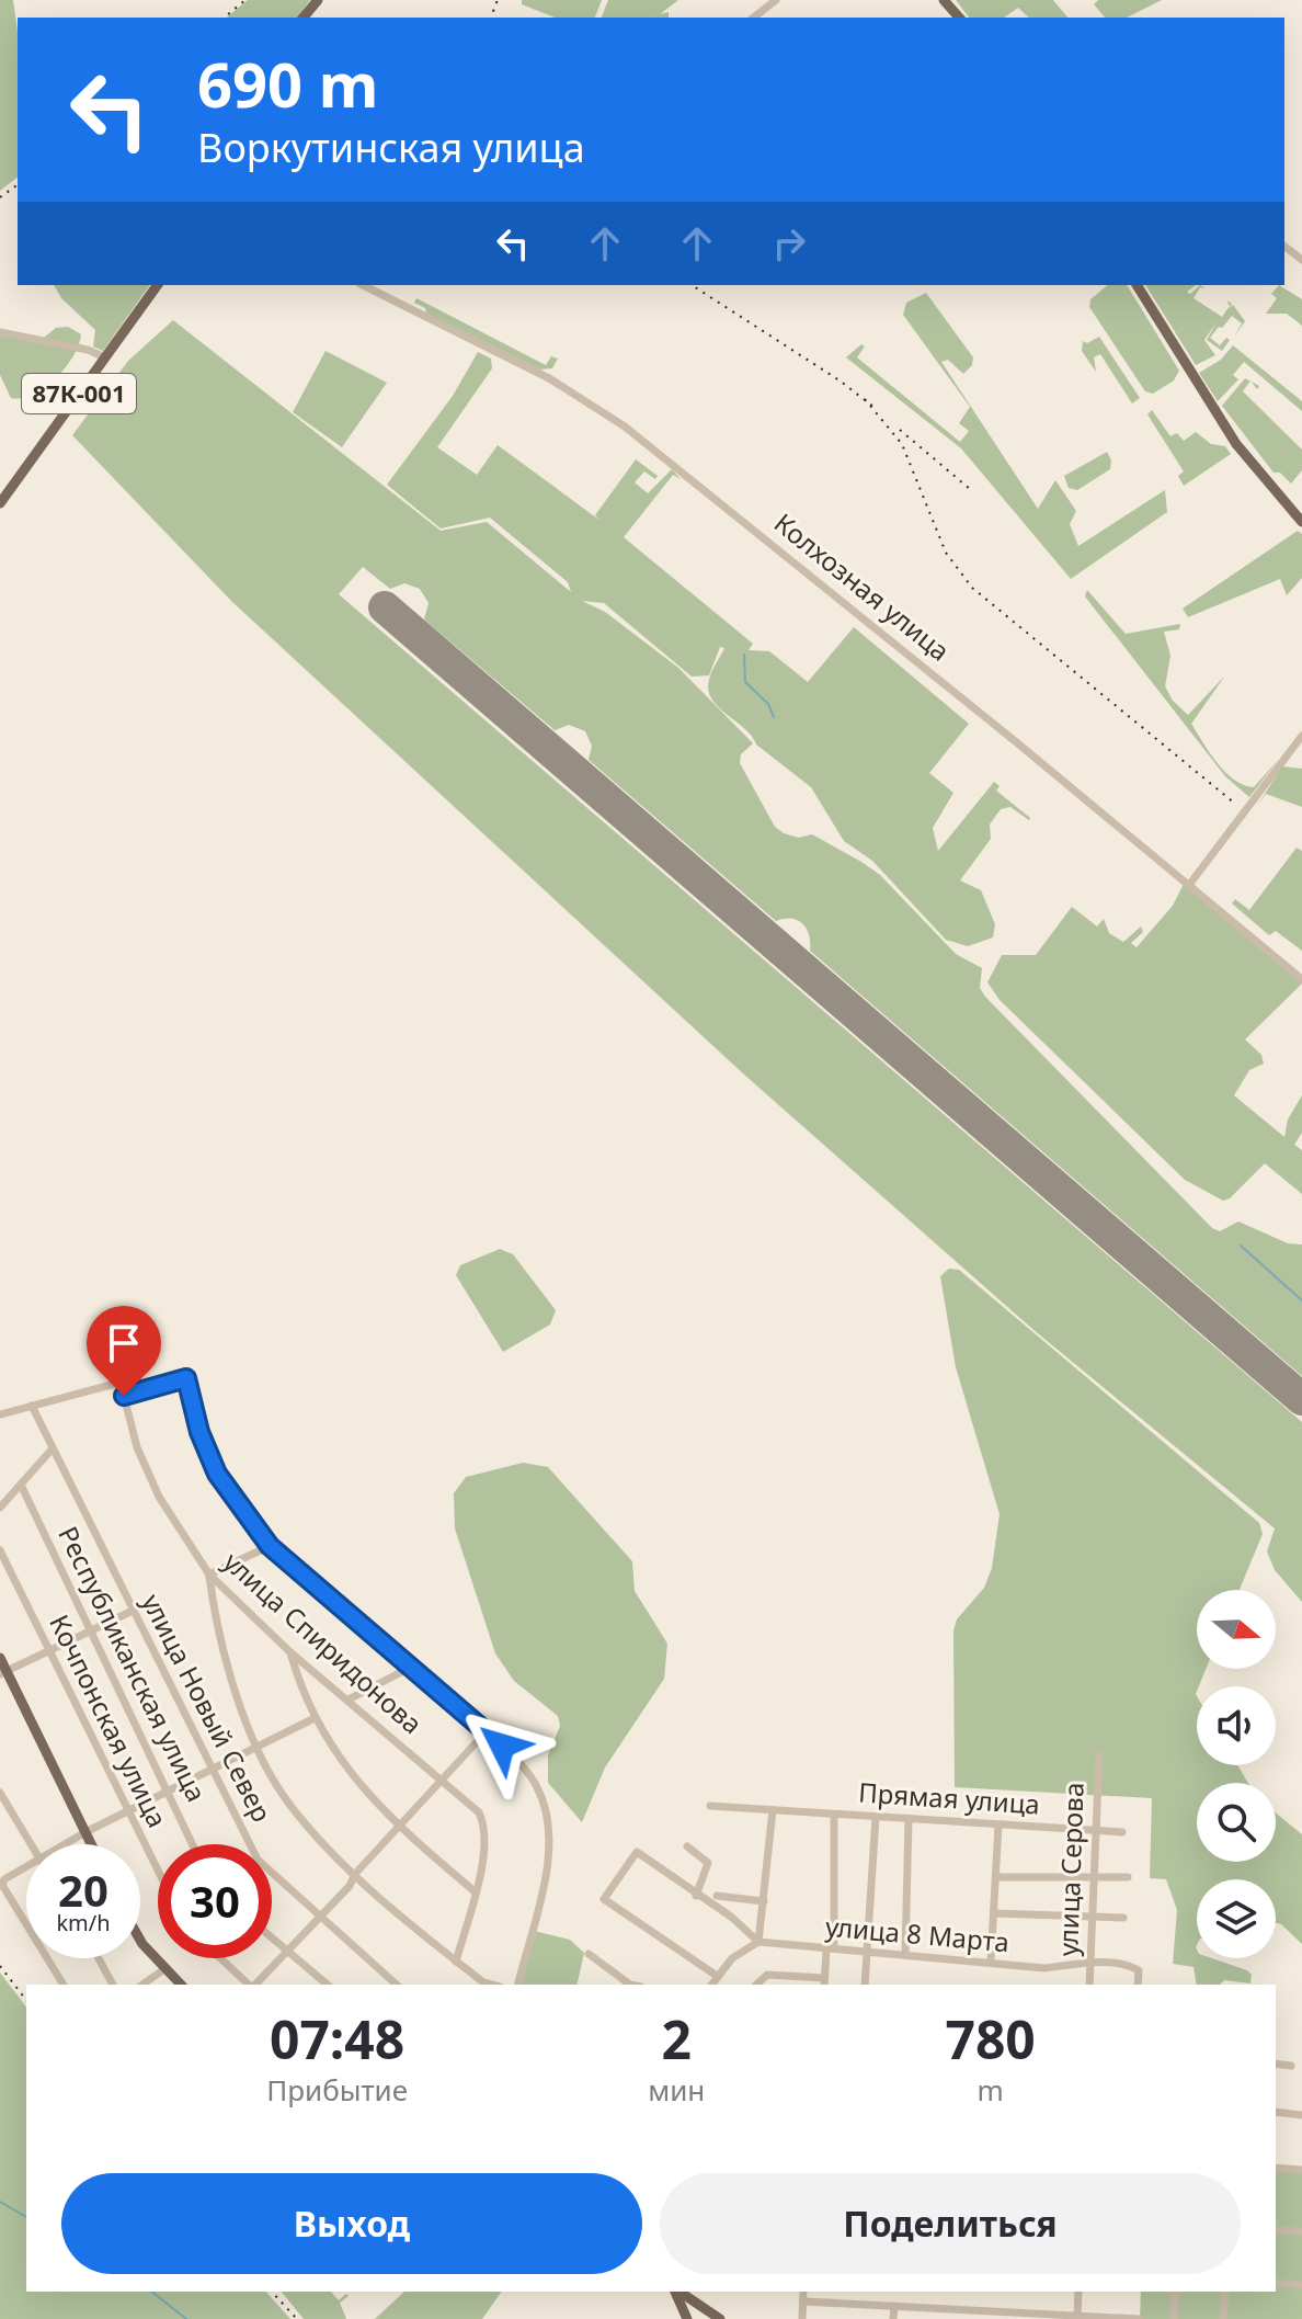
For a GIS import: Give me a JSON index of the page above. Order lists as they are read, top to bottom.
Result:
{
  "streets": {
    "main road": ["87К-001"],
    "street": [
      "Колхозная улица",
      "улица Спиридонова",
      "Республиканская улица",
      "улица Новый Север",
      "Кочпонская улица",
      "Прямая улица",
      "улица Серова",
      "улица 8 Марта"
    ]
  },
  "crossings": [
    ["улица Спиридонова", "улица Новый Север"],
    ["Прямая улица", "улица Серова"],
    ["улица Серова", "улица 8 Марта"]
  ],
  "north": "right",
  "page": {
    "turn": ["690 m", "Воркутинская улица"],
    "speed": "20 km/h",
    "limit": "30",
    "eta": [
      "07:48",
      "Прибытие",
      "2",
      "мин",
      "780",
      "m"
    ],
    "buttons": ["Выход", "Поделиться"]
  }
}
